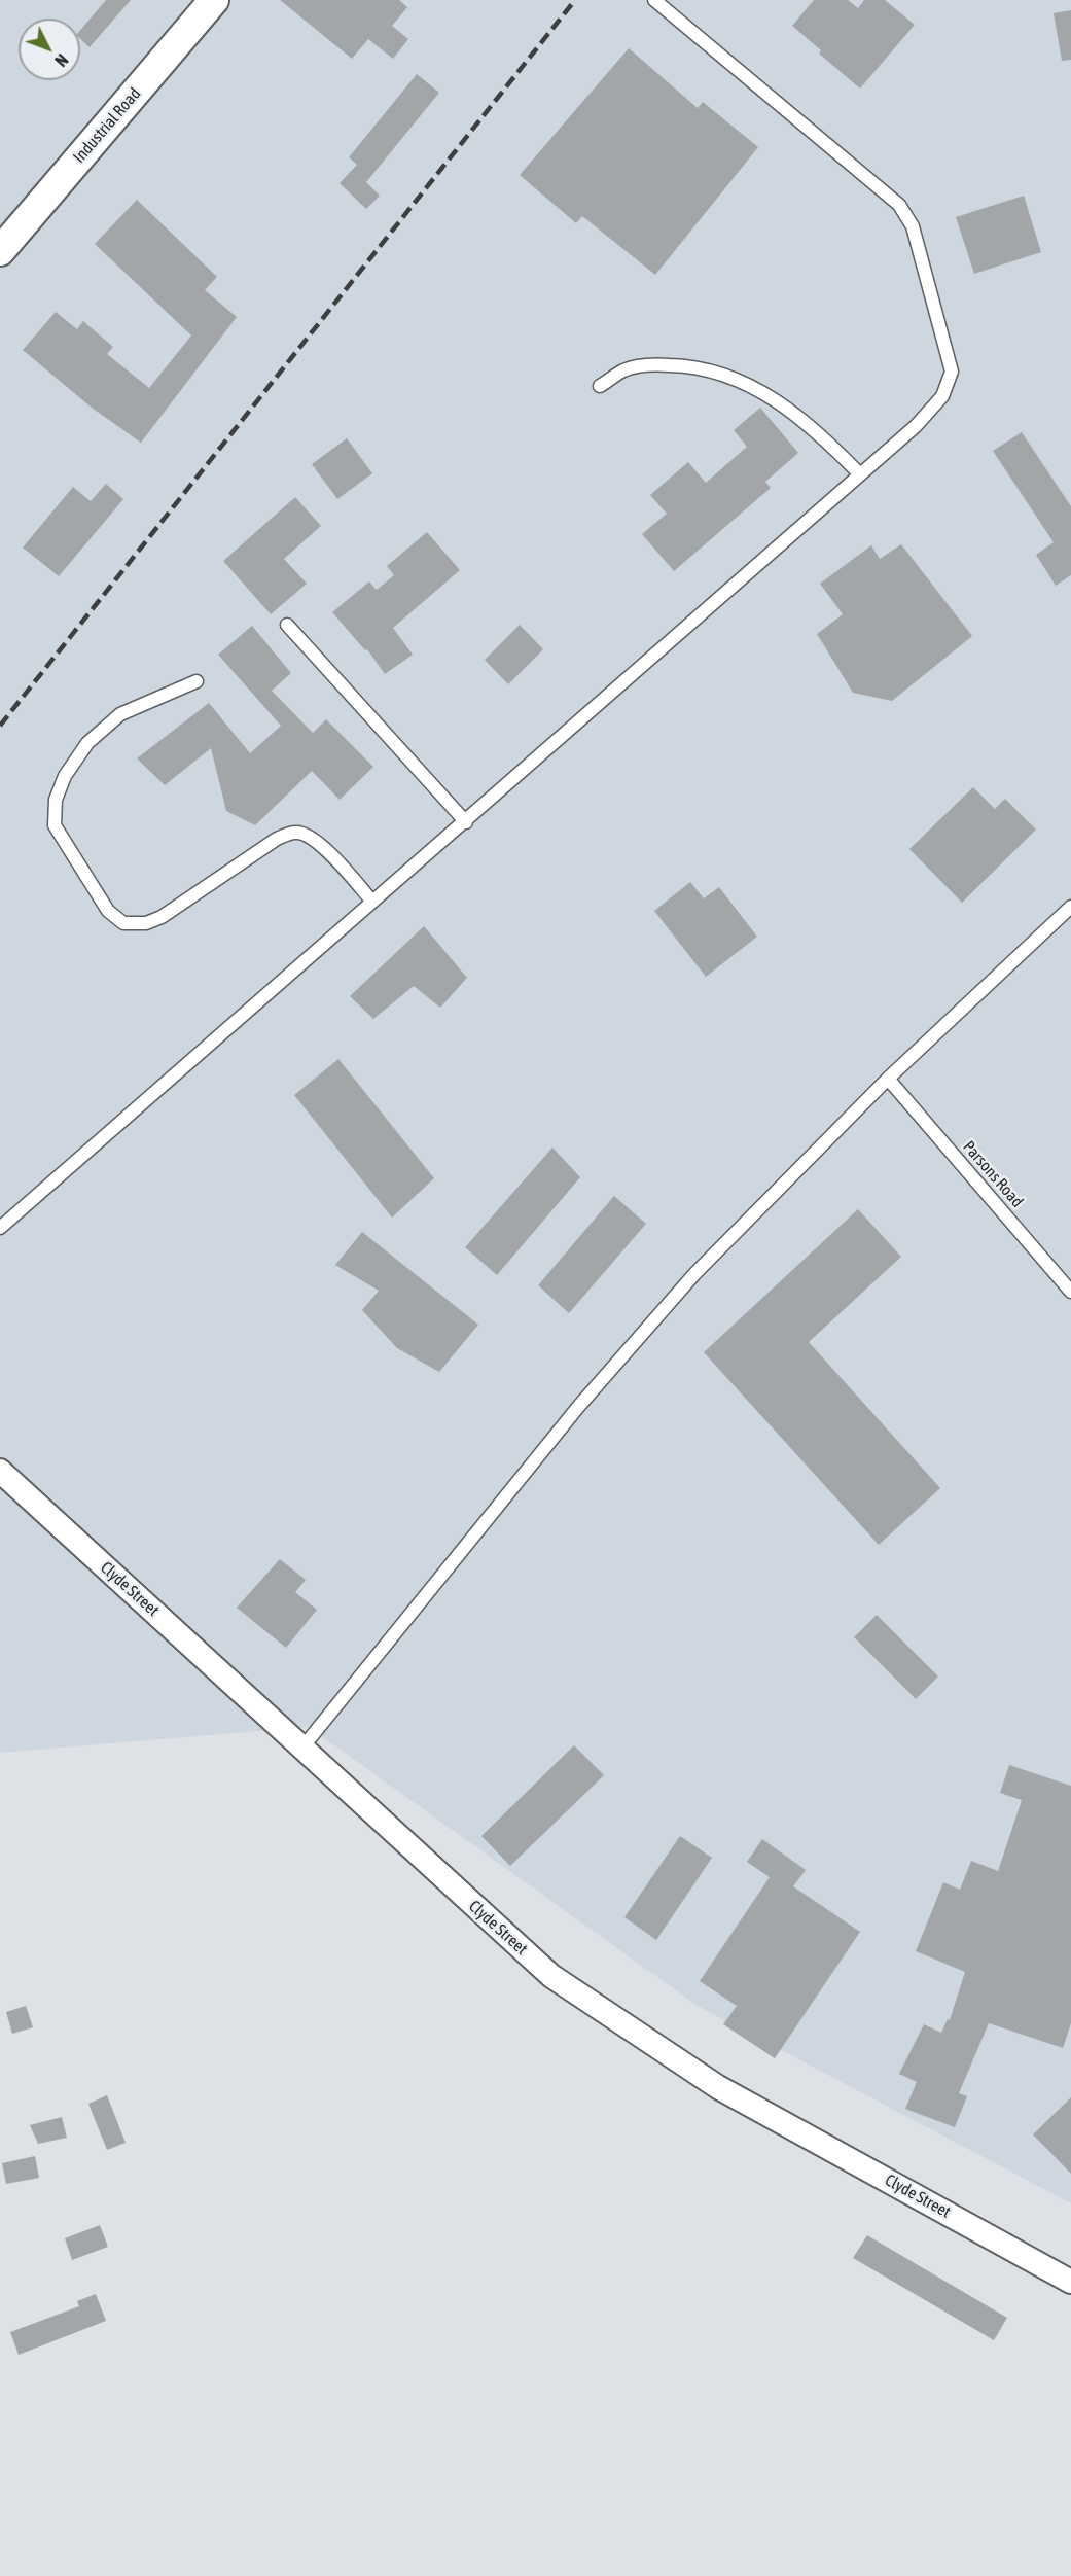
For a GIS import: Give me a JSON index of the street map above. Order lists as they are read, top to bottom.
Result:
{
  "streets": {
    "street": ["Industrial Road", "Clyde Street"],
    "lane": ["Parsons Road"]
  },
  "north": "bottom right"
}
